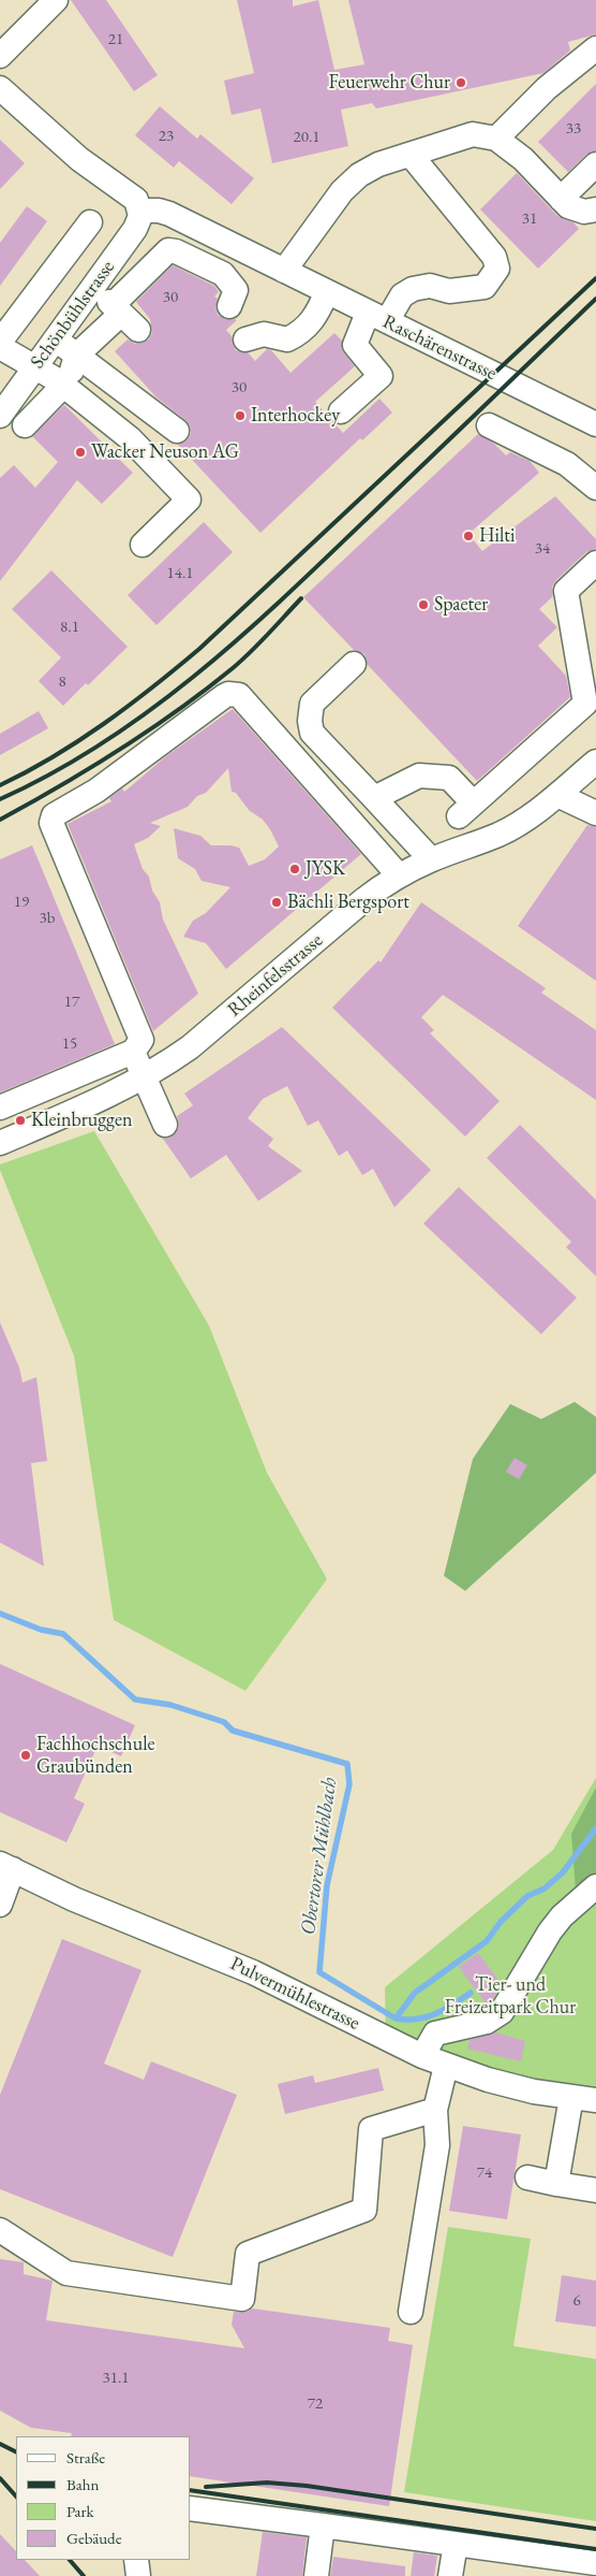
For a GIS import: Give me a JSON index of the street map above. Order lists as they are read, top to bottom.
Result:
{
  "streets": {
    "street": [
      "Schönbühlstrasse",
      "Raschärenstrasse",
      "Rheinfelsstrasse",
      "Pulvermühlestrasse"
    ]
  },
  "crossings": [
    ["Schönbühlstrasse", "Raschärenstrasse"]
  ],
  "water": ["Obertorer Mühlbach"],
  "parks": ["Tier- und Freizeitpark Chur"],
  "places": [
    "Feuerwehr Chur",
    "Interhockey",
    "Wacker Neuson AG",
    "Hilti",
    "Spaeter",
    "JYSK",
    "Bächli Bergsport",
    "Kleinbruggen",
    "Fachhochschule Graubünden"
  ],
  "house_numbers": [
    "21",
    "33",
    "23",
    "20.1",
    "31",
    "30",
    "30",
    "34",
    "14.1",
    "8.1",
    "8",
    "19",
    "3b",
    "17",
    "15",
    "74",
    "6",
    "31.1",
    "72"
  ],
  "legend": [
    "Straße",
    "Bahn",
    "Park",
    "Gebäude"
  ]
}
